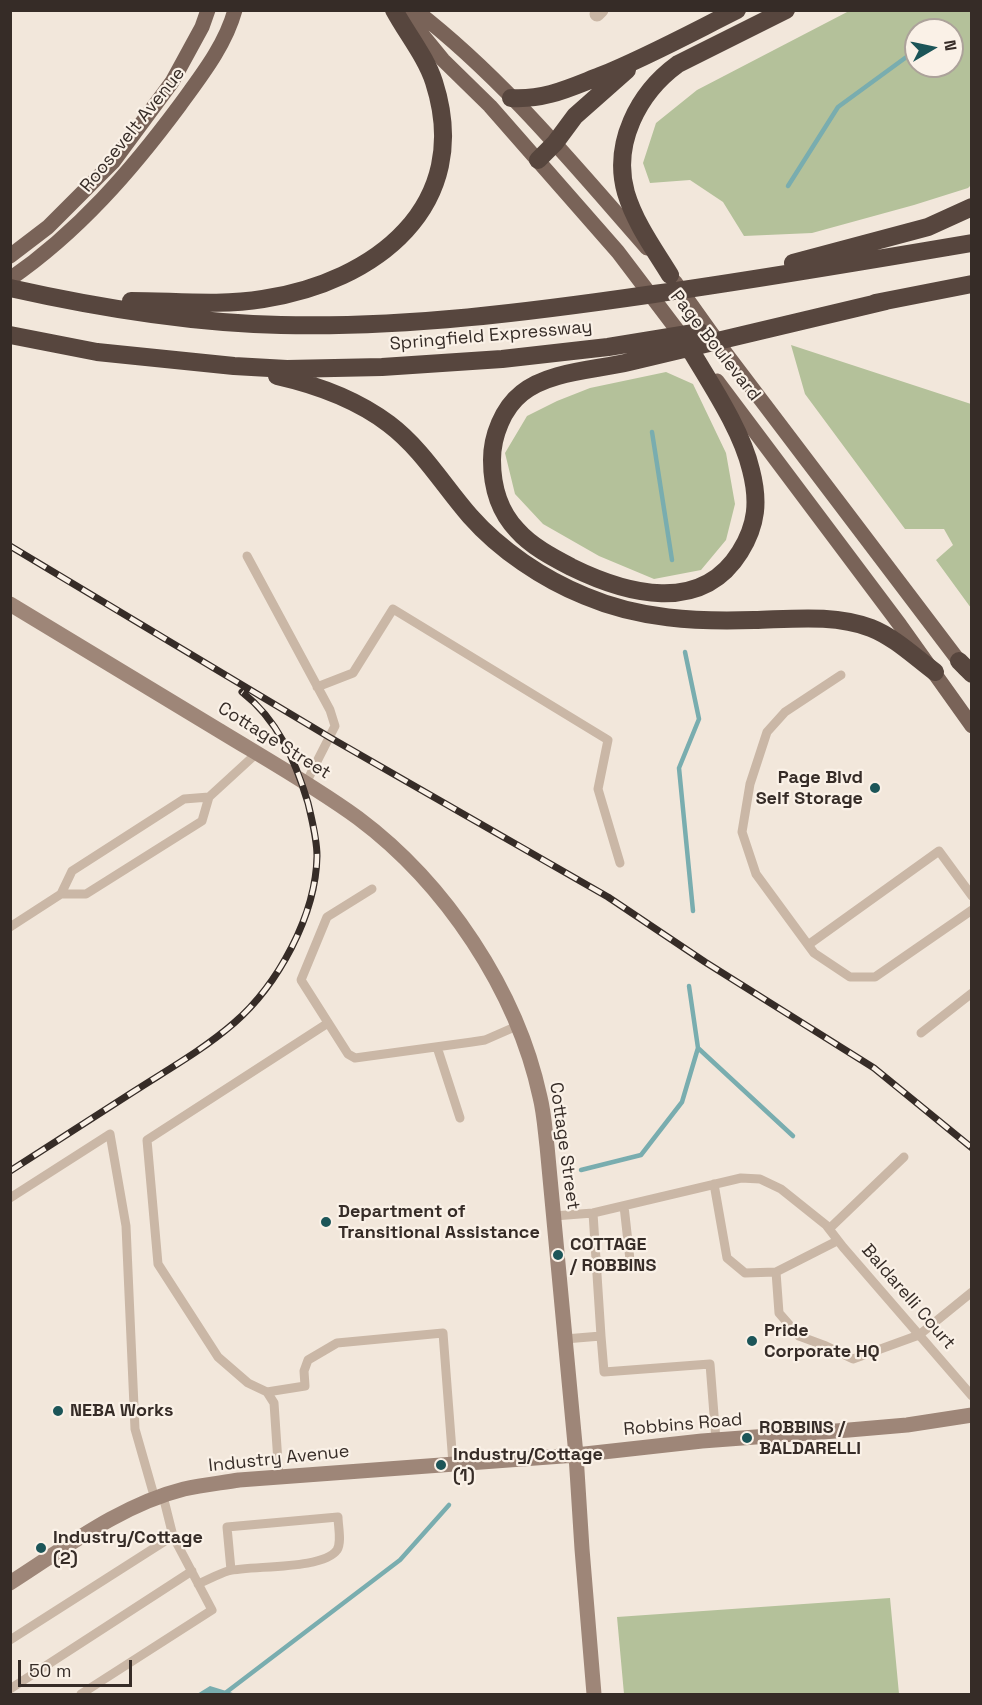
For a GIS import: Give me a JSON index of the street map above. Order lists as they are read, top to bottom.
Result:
{
  "streets": {
    "highway": ["Springfield Expressway"],
    "main road": [
      "Roosevelt Avenue",
      "Page Boulevard",
      "Cottage Street",
      "Robbins Road",
      "Industry Avenue"
    ],
    "lane": ["Baldarelli Court"]
  },
  "crossings": [
    ["Cottage Street", "Baldarelli Court"],
    ["Cottage Street", "Robbins Road"],
    ["Cottage Street", "Industry Avenue"],
    ["Robbins Road", "Industry Avenue"]
  ],
  "places": [
    "Page Blvd Self Storage",
    "Department of Transitional Assistance",
    "COTTAGE / ROBBINS",
    "Pride Corporate HQ",
    "NEBA Works",
    "ROBBINS / BALDARELLI",
    "Industry/Cottage (1)",
    "Industry/Cottage (2)"
  ],
  "scale_bar": "50 m",
  "north": "right"
}
